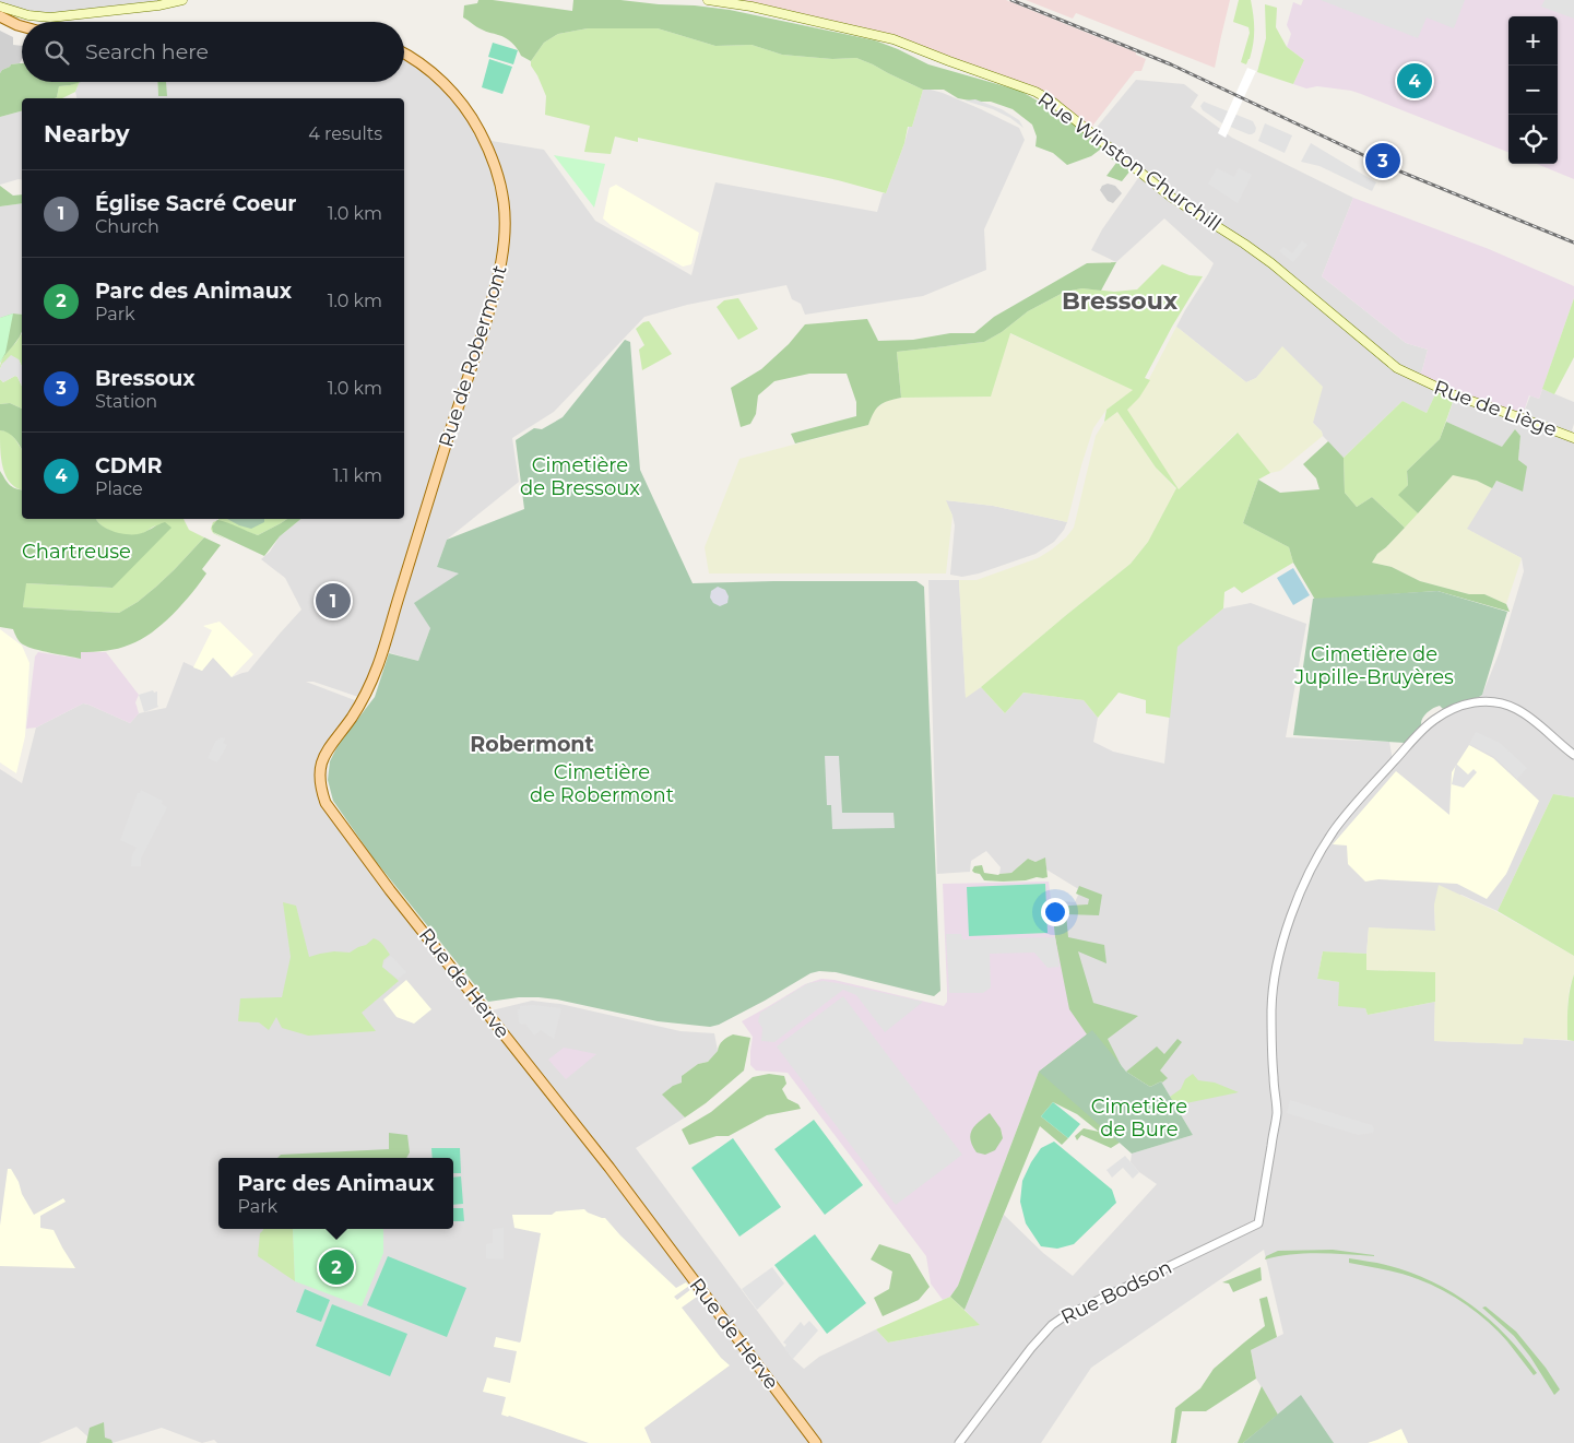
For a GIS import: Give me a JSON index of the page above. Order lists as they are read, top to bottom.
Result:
{
  "streets": {
    "main road": [
      "Rue Winston Churchill",
      "Rue de Robermont",
      "Rue de Liège",
      "Rue de Herve"
    ],
    "street": ["Rue Bodson"]
  },
  "crossings": [
    ["Rue Winston Churchill", "Rue de Liège"],
    ["Rue de Robermont", "Rue de Herve"]
  ],
  "districts": ["Bressoux", "Robermont"],
  "parks": [
    "Cimetière de Bressoux",
    "Chartreuse",
    "Cimetière de Jupille-Bruyères",
    "Cimetière de Robermont",
    "Cimetière de Bure"
  ],
  "page": {
    "map_buttons": ["+", "−"],
    "search": "Search here",
    "pins": [
      "4",
      "3",
      "1",
      "2"
    ],
    "heading": ["Nearby", "4 results"],
    "list": [
      {
        "mark": "1",
        "name": "Église Sacré Coeur",
        "note": "Church",
        "value": "1.0 km"
      },
      {
        "mark": "2",
        "name": "Parc des Animaux",
        "note": "Park",
        "value": "1.0 km"
      },
      {
        "mark": "3",
        "name": "Bressoux",
        "note": "Station",
        "value": "1.0 km"
      },
      {
        "mark": "4",
        "name": "CDMR",
        "note": "Place",
        "value": "1.1 km"
      }
    ],
    "popup": ["Parc des Animaux", "Park"]
  }
}
